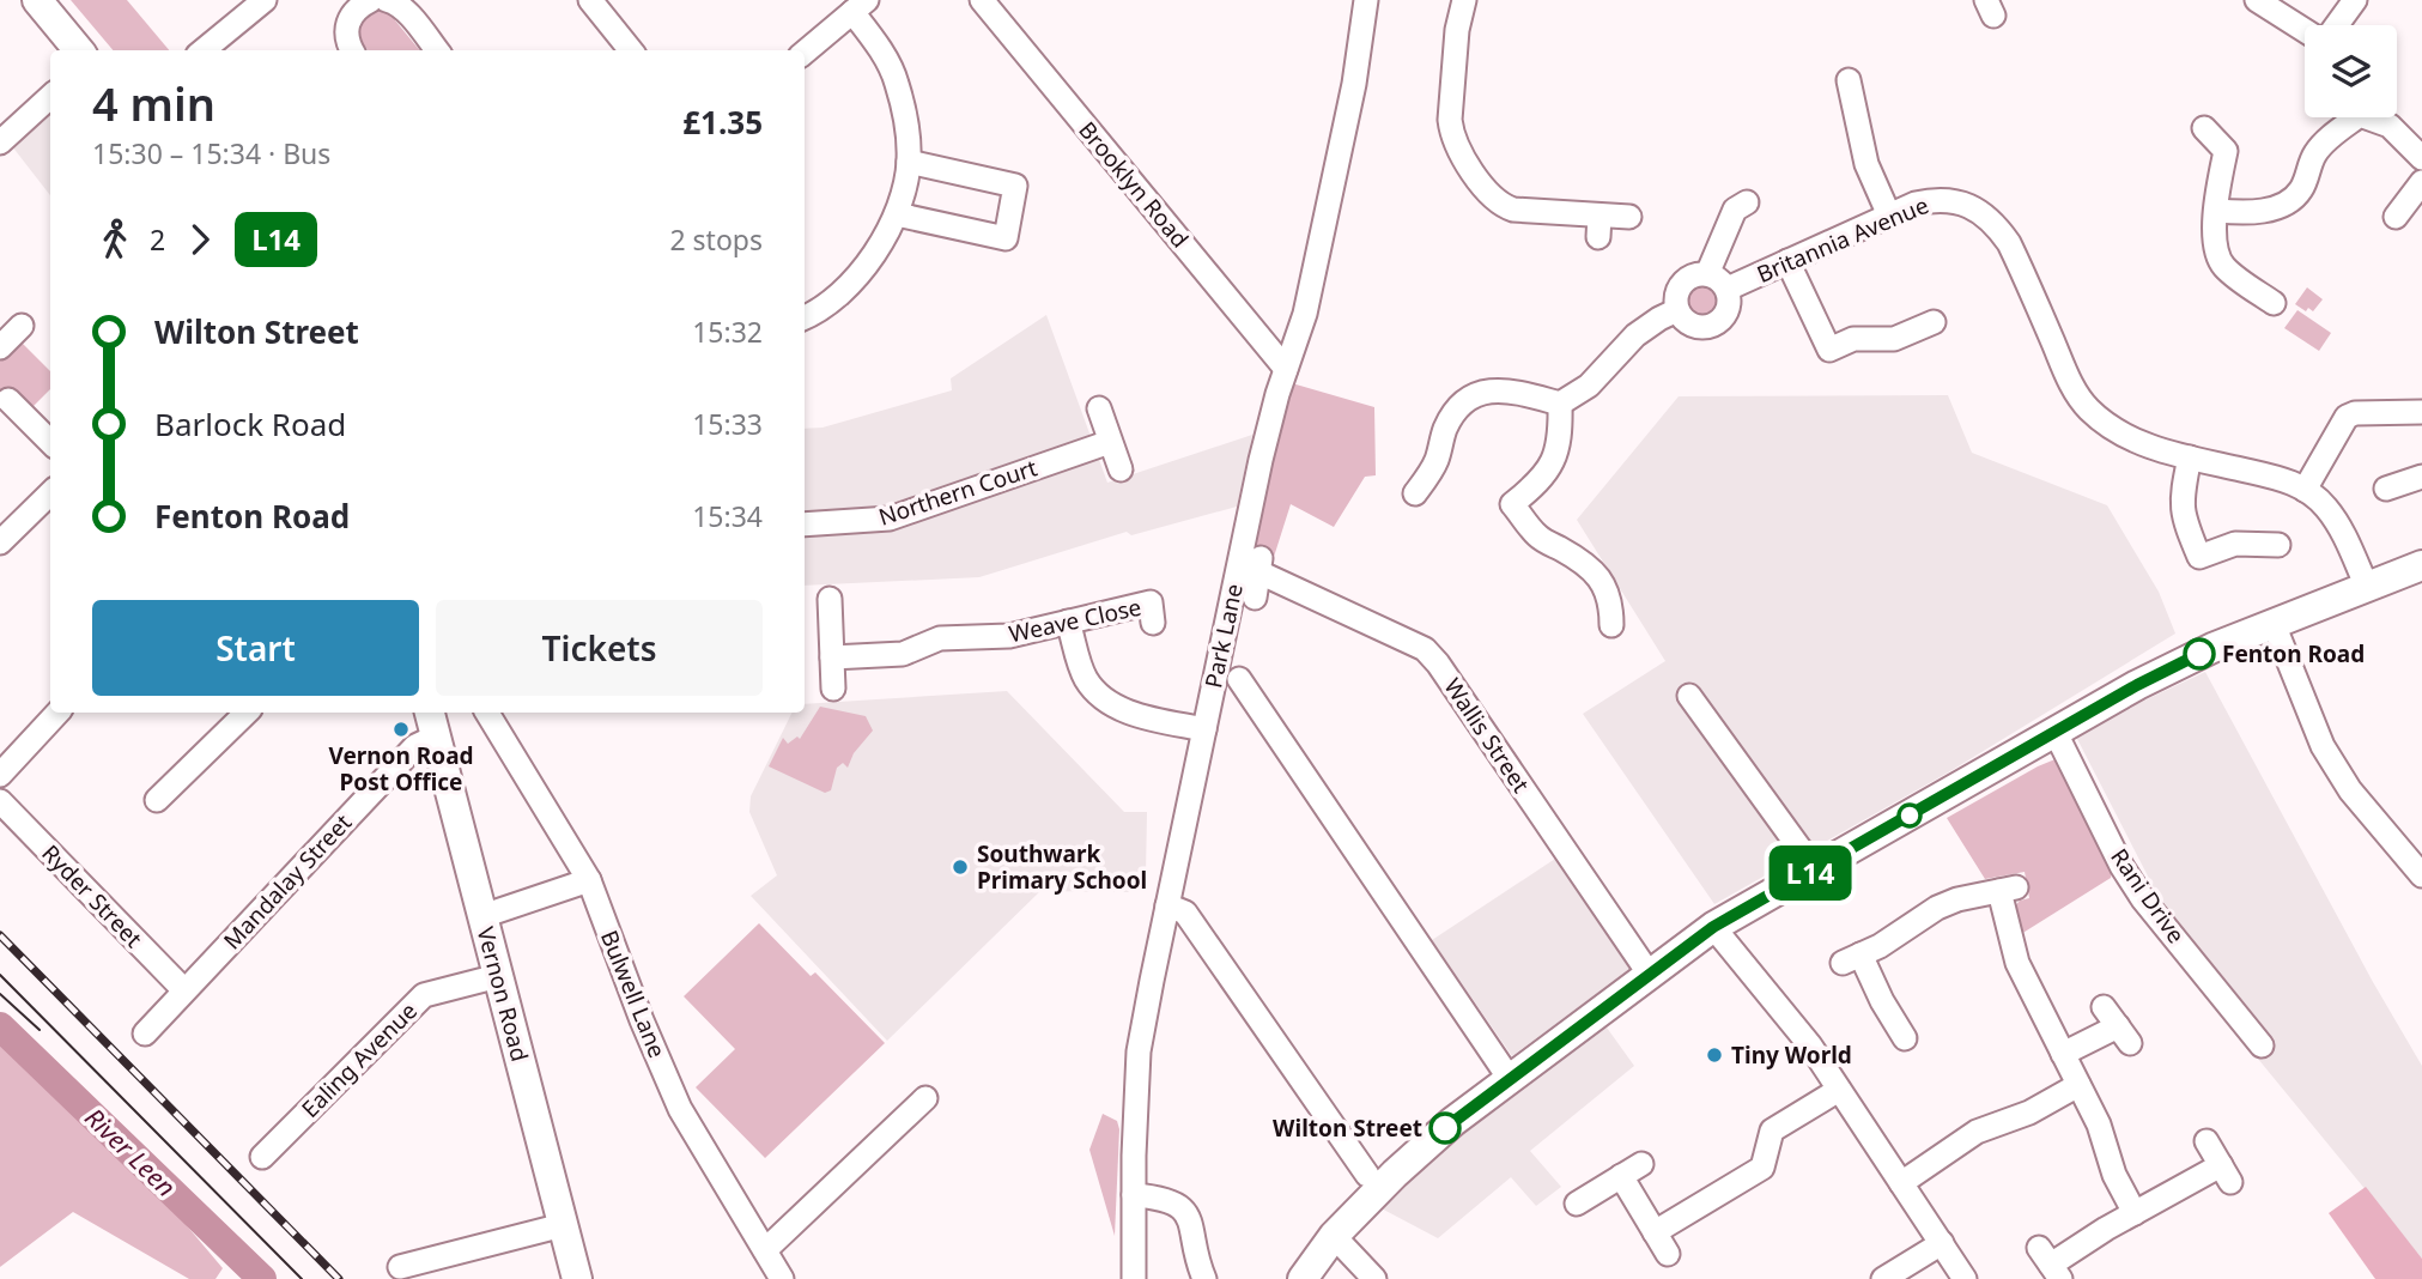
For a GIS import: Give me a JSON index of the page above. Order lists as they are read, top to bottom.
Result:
{
  "streets": {
    "main road": ["Vernon Road"],
    "street": [
      "Brooklyn Road",
      "Britannia Avenue",
      "Northern Court",
      "Weave Close",
      "Park Lane",
      "Wallis Street",
      "Mandalay Street",
      "Ryder Street",
      "Rani Drive",
      "Bulwell Lane",
      "Ealing Avenue"
    ]
  },
  "crossings": [
    ["Brooklyn Road", "Park Lane"],
    ["Mandalay Street", "Ryder Street"],
    ["Mandalay Street", "Vernon Road"],
    ["Vernon Road", "Ealing Avenue"]
  ],
  "water": ["River Leen"],
  "places": [
    "Fenton Road",
    "Vernon Road Post Office",
    "Southwark Primary School",
    "Tiny World",
    "Wilton Street"
  ],
  "lines": ["bus line L14"],
  "page": {
    "on_map": "L14",
    "heading": ["4 min", "15:30 – 15:34 · Bus", "£1.35"],
    "legs": ["2", "L14", "2 stops"],
    "list": [
      {
        "name": "Wilton Street",
        "value": "15:32"
      },
      {
        "name": "Barlock Road",
        "value": "15:33"
      },
      {
        "name": "Fenton Road",
        "value": "15:34"
      }
    ],
    "buttons": ["Start", "Tickets"]
  }
}
